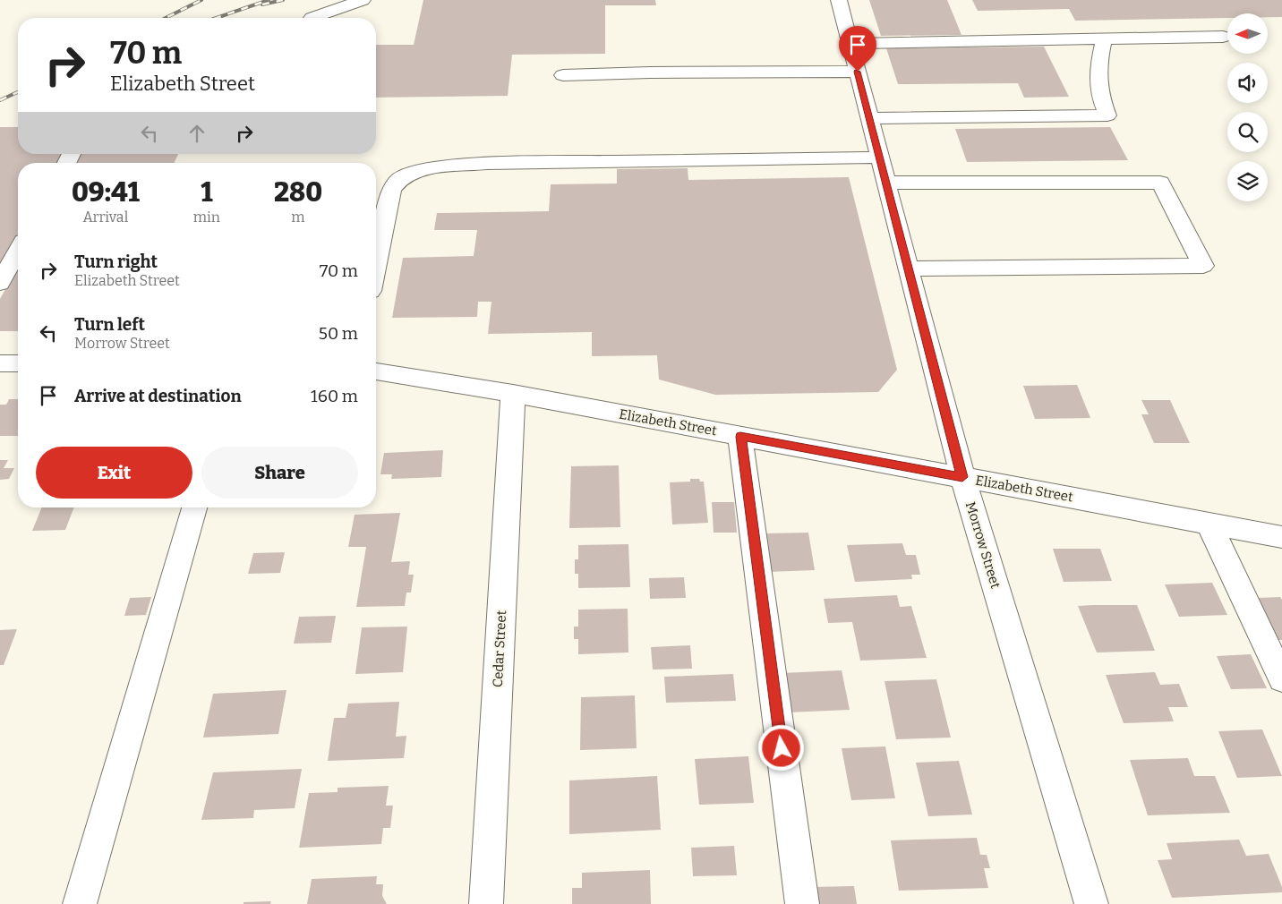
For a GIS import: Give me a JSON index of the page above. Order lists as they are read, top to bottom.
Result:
{
  "streets": {
    "street": ["Elizabeth Street", "Morrow Street", "Cedar Street"]
  },
  "crossings": [
    ["Elizabeth Street", "Morrow Street"],
    ["Elizabeth Street", "Cedar Street"]
  ],
  "north": "left",
  "page": {
    "turn": ["70 m", "Elizabeth Street"],
    "eta": [
      "09:41",
      "Arrival",
      "1",
      "min",
      "280",
      "m"
    ],
    "list": [
      {
        "name": "Turn right",
        "note": "Elizabeth Street",
        "value": "70 m"
      },
      {
        "name": "Turn left",
        "note": "Morrow Street",
        "value": "50 m"
      },
      {
        "name": "Arrive at destination",
        "value": "160 m"
      }
    ],
    "buttons": ["Exit", "Share"]
  }
}
